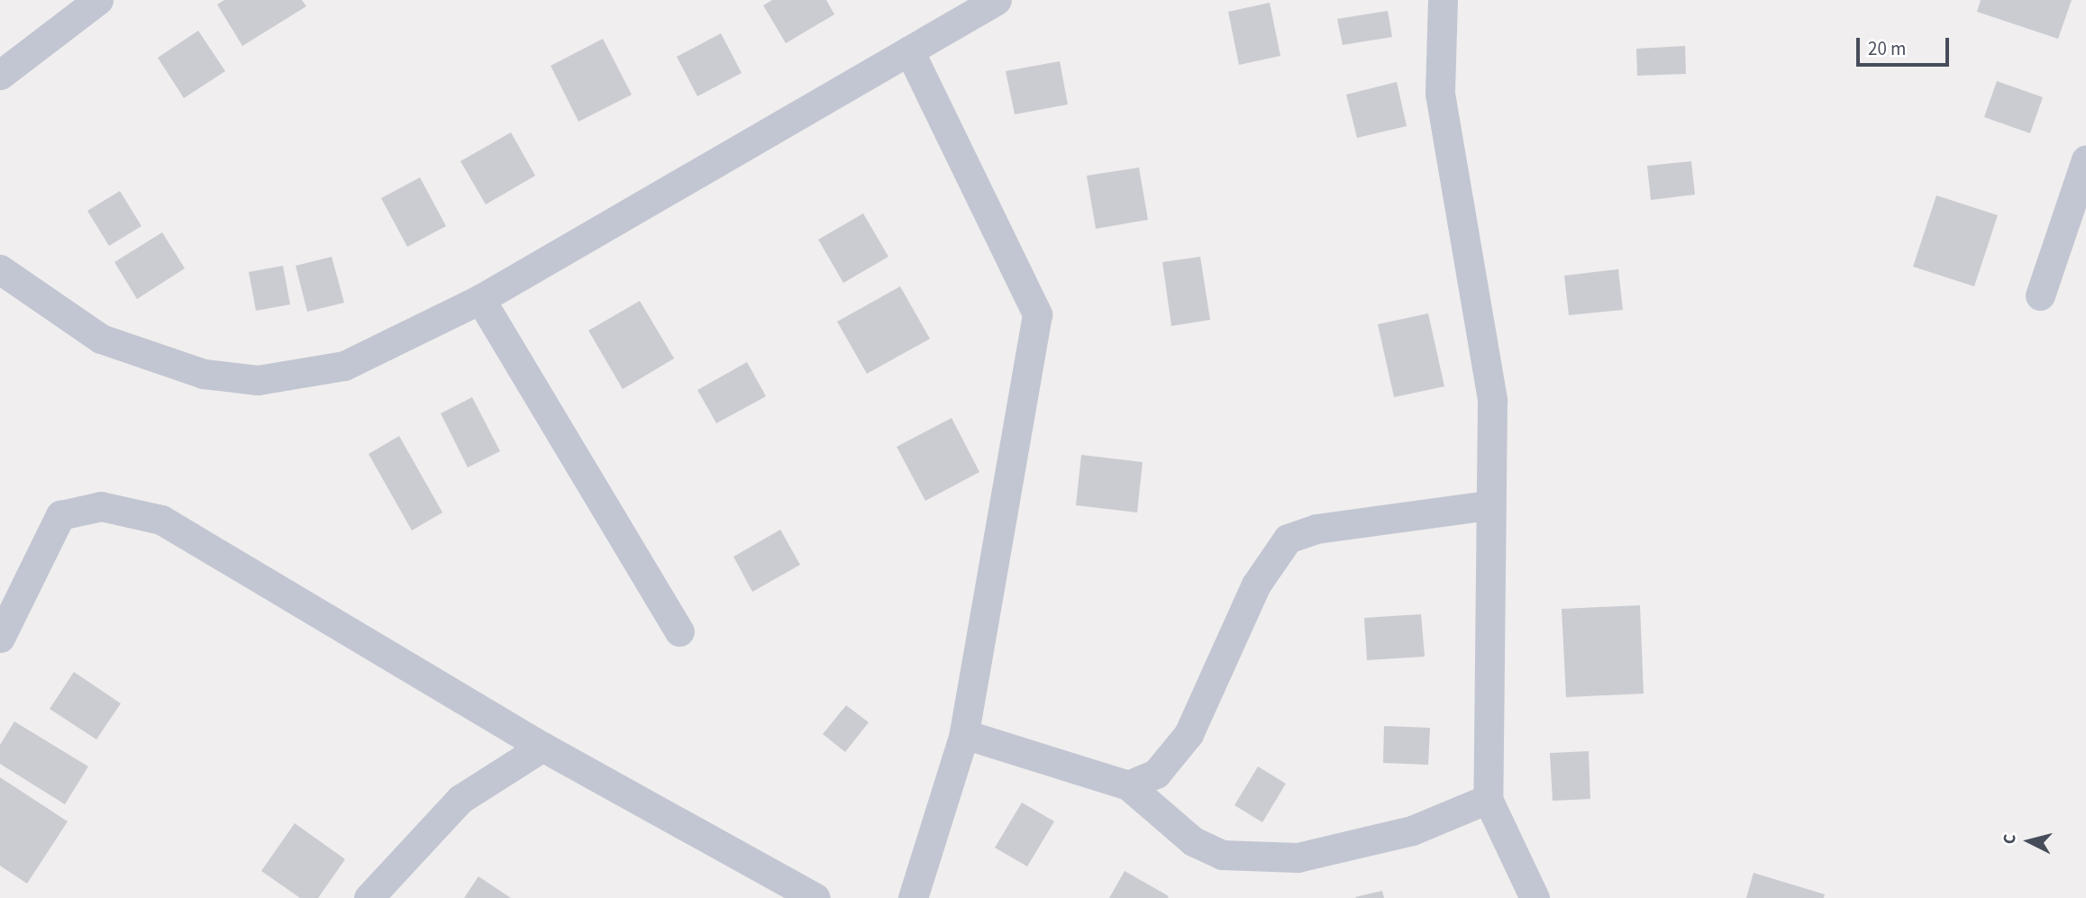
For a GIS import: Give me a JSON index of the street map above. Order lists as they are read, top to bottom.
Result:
{
  "scale_bar": "20 m",
  "north": "left"
}
